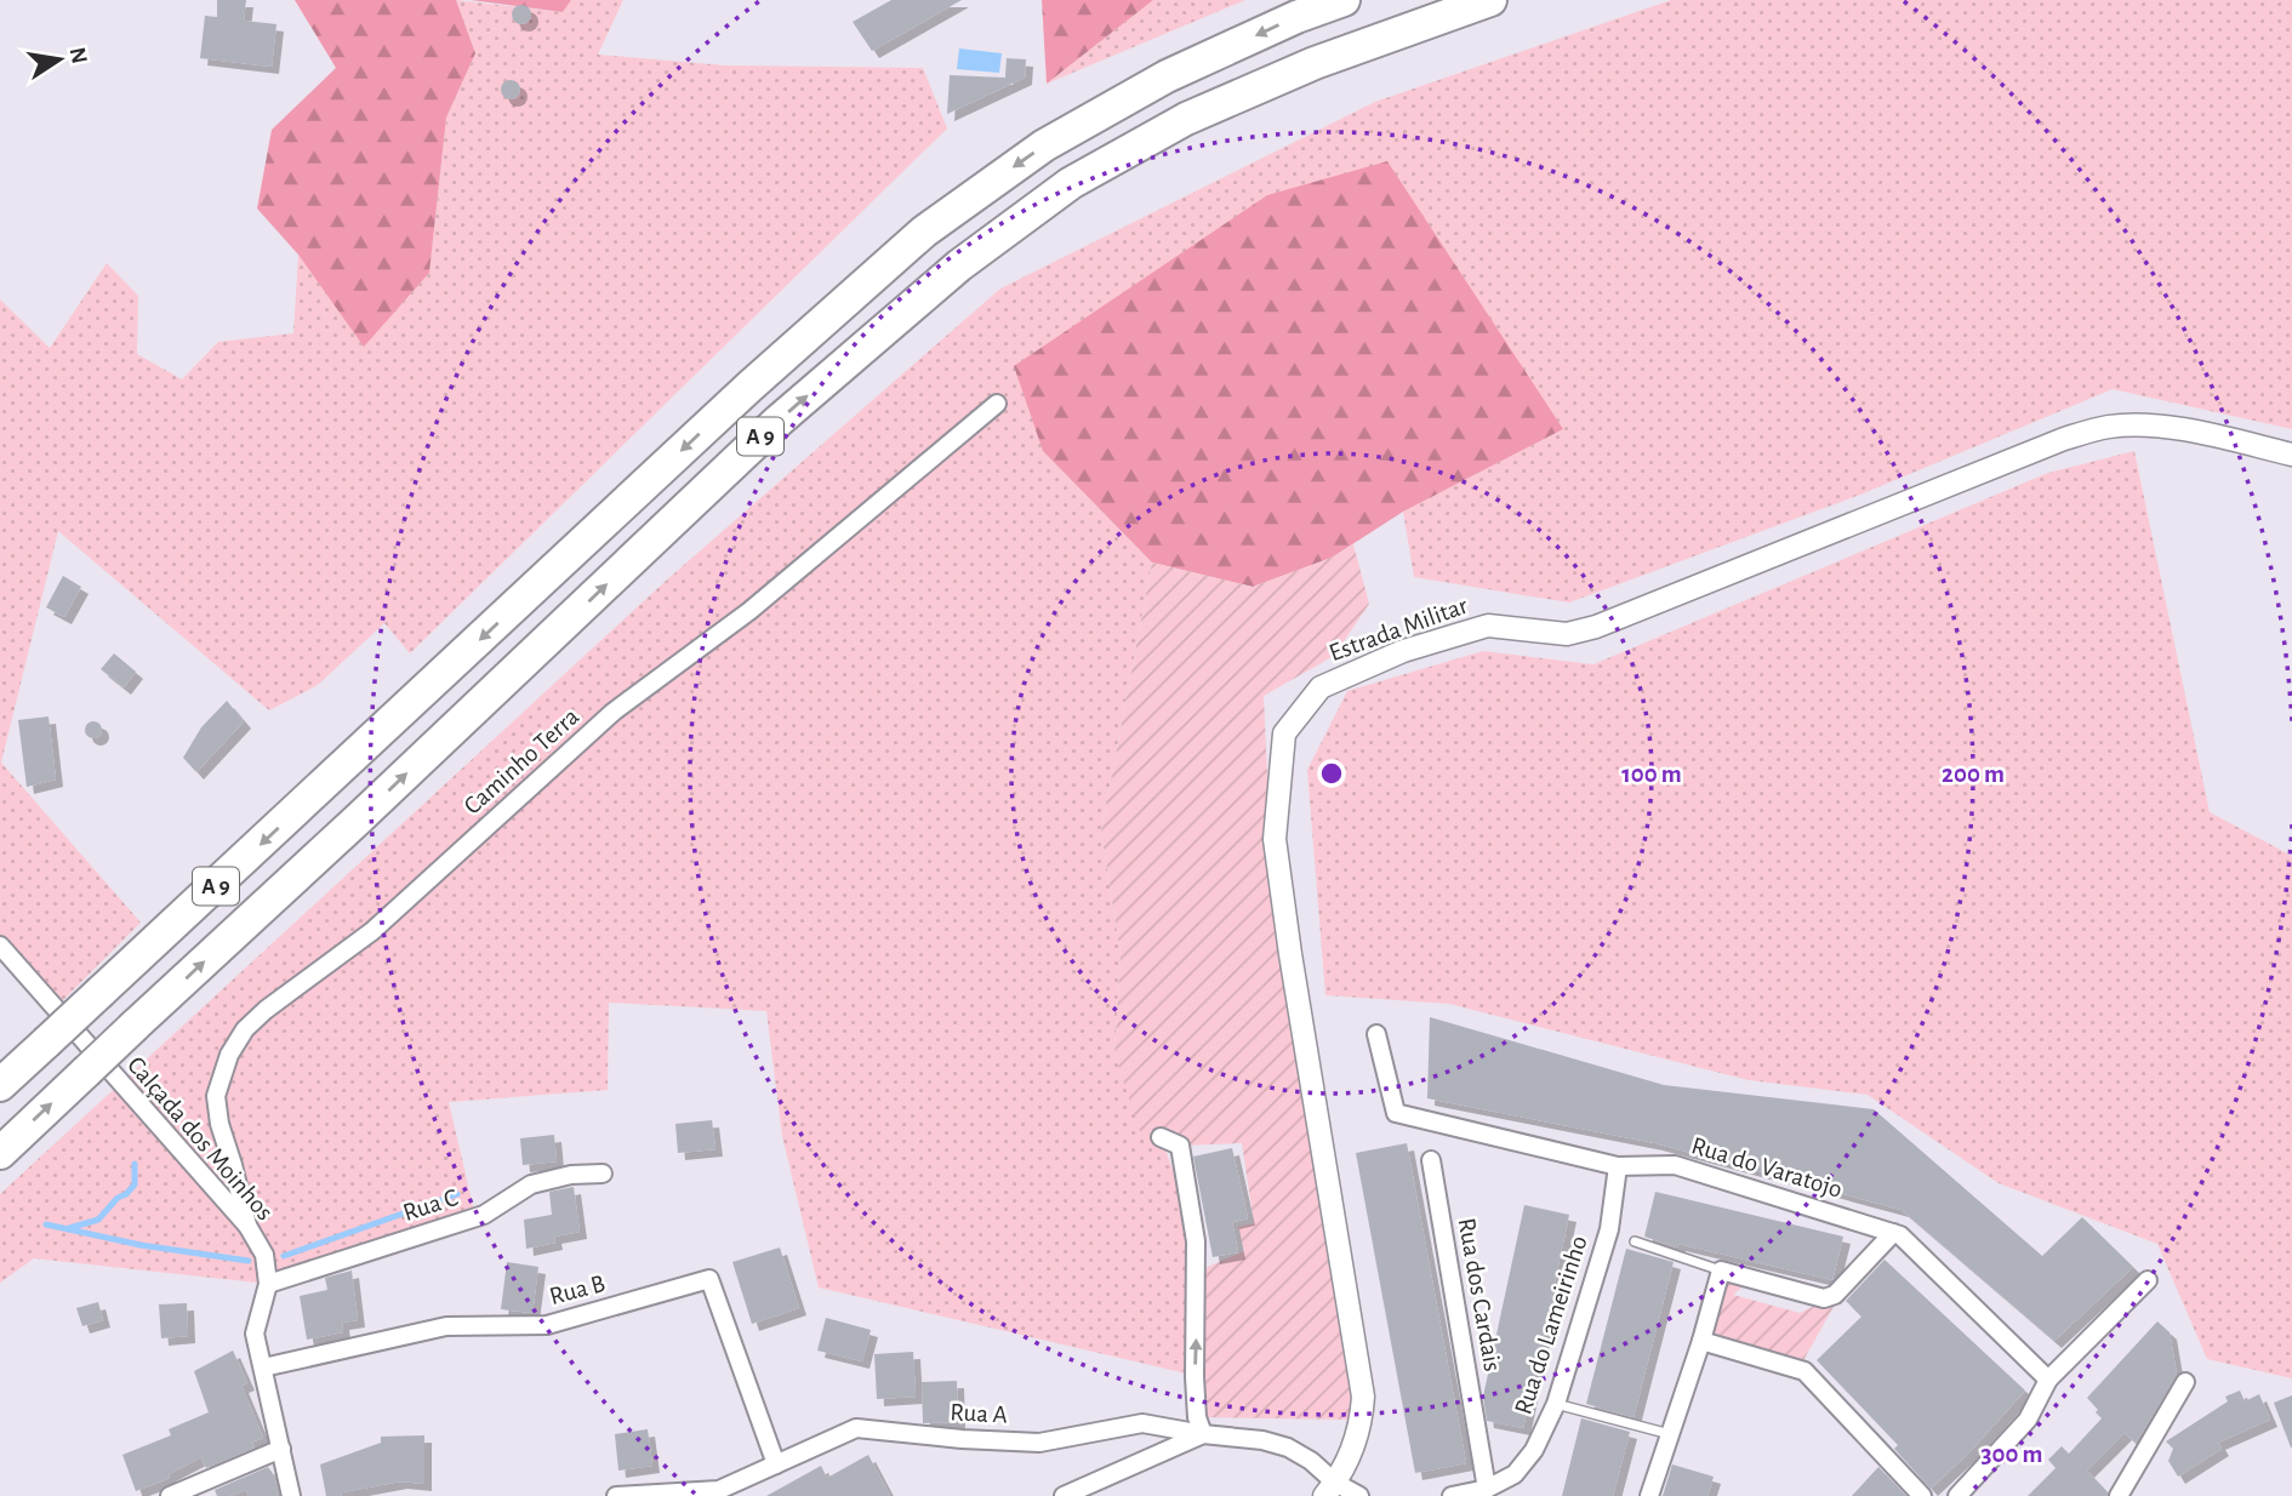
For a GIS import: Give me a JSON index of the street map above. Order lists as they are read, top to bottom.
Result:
{
  "streets": {
    "highway": ["A 9"],
    "street": [
      "Estrada Militar",
      "Caminho Terra",
      "Calçada dos Moinhos",
      "Rua do Varatojo",
      "Rua C",
      "Rua B",
      "Rua dos Cardais",
      "Rua do Lameirinho",
      "Rua A"
    ]
  },
  "crossings": [
    ["Estrada Militar", "Rua A"],
    ["Caminho Terra", "Calçada dos Moinhos"],
    ["Calçada dos Moinhos", "Rua C"],
    ["Calçada dos Moinhos", "Rua B"],
    ["Rua do Varatojo", "Rua do Lameirinho"],
    ["Rua B", "Rua A"],
    ["Rua dos Cardais", "Rua do Lameirinho"]
  ],
  "north": "right",
  "rings": ["100 m", "200 m", "300 m"]
}
